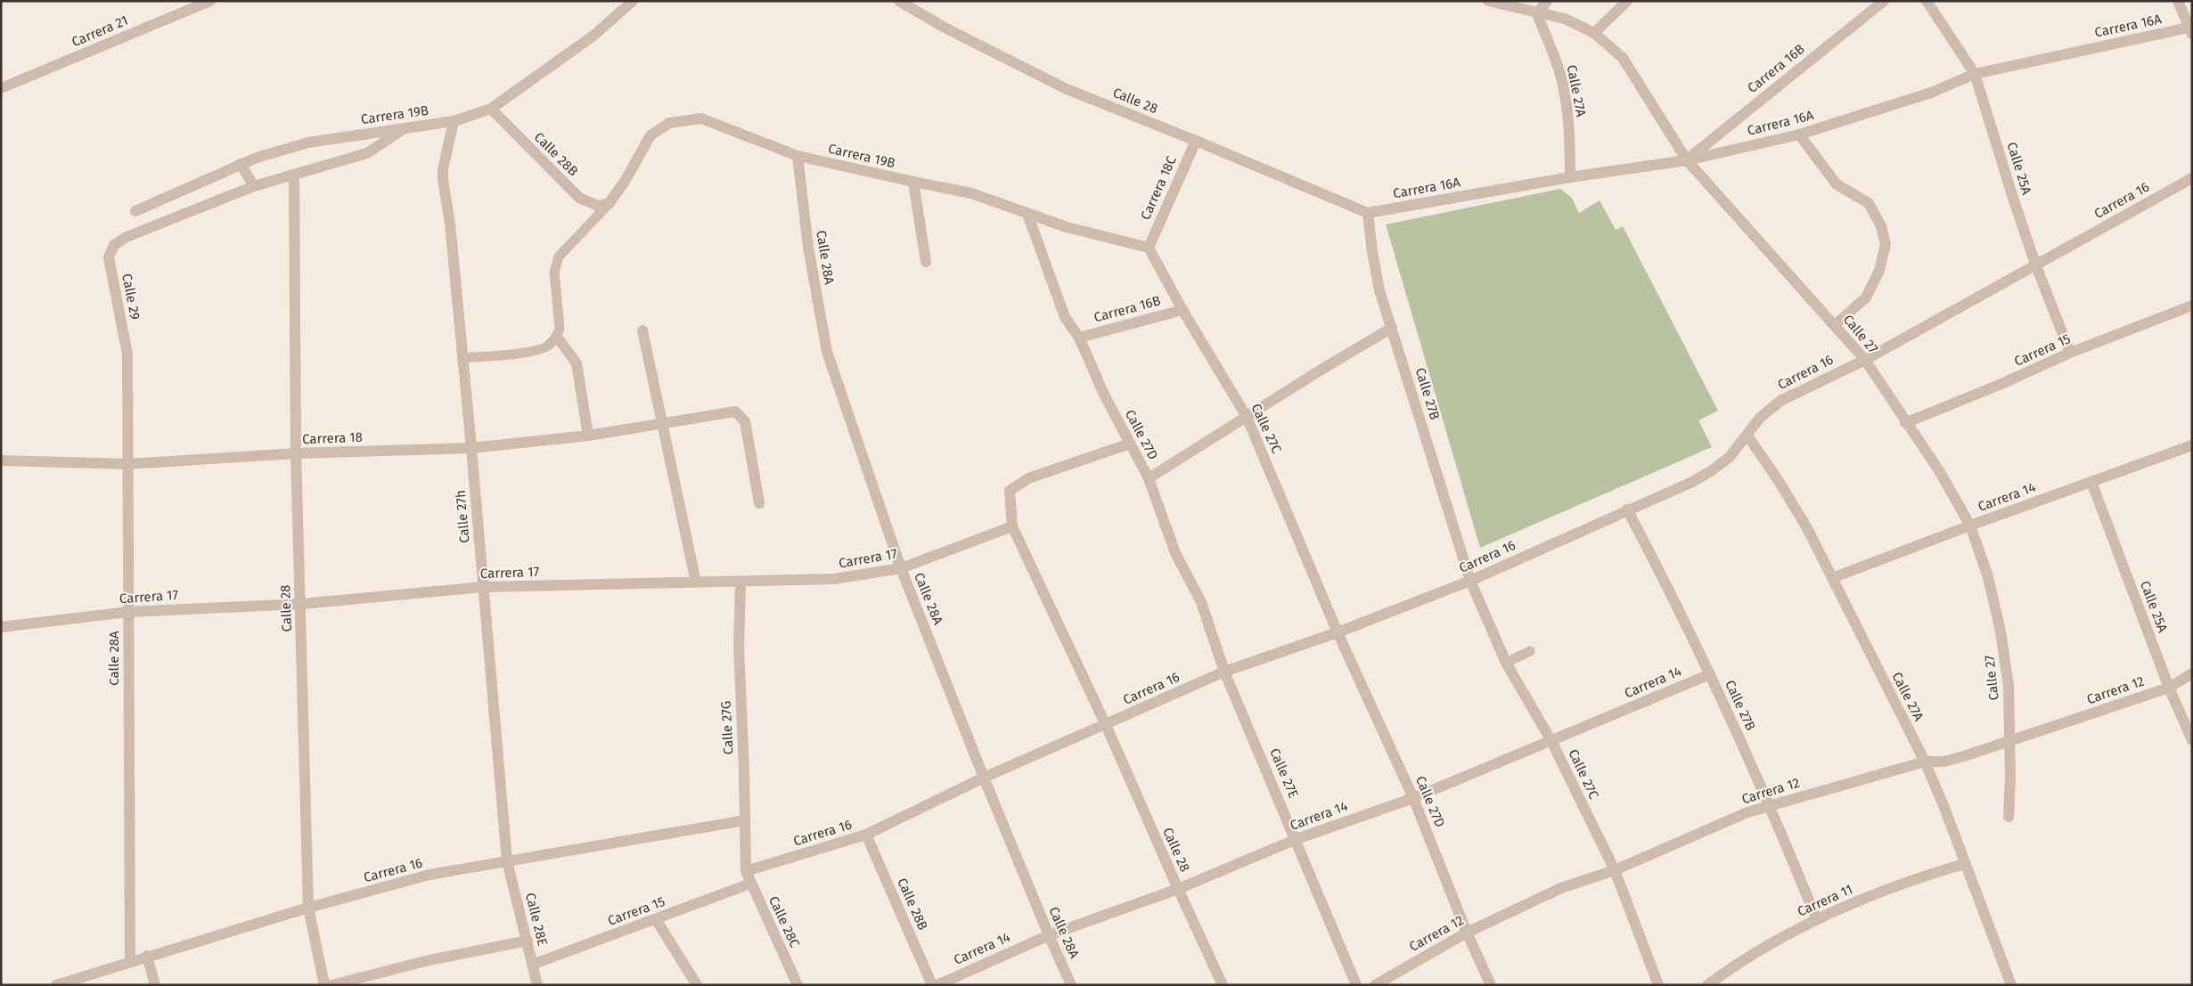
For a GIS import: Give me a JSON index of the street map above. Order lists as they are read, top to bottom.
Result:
{
  "streets": {
    "street": [
      "Carrera 16A",
      "Carrera 21",
      "Carrera 16B",
      "Calle 27A",
      "Calle 28",
      "Carrera 19B",
      "Calle 28B",
      "Calle 25A",
      "Carrera 18C",
      "Carrera 16",
      "Calle 28A",
      "Calle 29",
      "Calle 27",
      "Carrera 15",
      "Calle 27B",
      "Calle 27C",
      "Calle 27D",
      "Carrera 18",
      "Carrera 14",
      "Calle 27h",
      "Carrera 17",
      "Carrera 12",
      "Calle 27G",
      "Calle 27E",
      "Carrera 11",
      "Calle 28E",
      "Calle 28C"
    ]
  },
  "crossings": [
    ["Carrera 16A", "Carrera 16B"],
    ["Carrera 16A", "Calle 27A"],
    ["Carrera 16A", "Calle 28"],
    ["Carrera 16A", "Calle 25A"],
    ["Carrera 16A", "Calle 27"],
    ["Carrera 16A", "Calle 27B"],
    ["Carrera 16B", "Calle 27"],
    ["Carrera 16B", "Calle 27C"],
    ["Carrera 16B", "Calle 27D"],
    ["Calle 27A", "Carrera 16"],
    ["Calle 27A", "Calle 27"],
    ["Calle 27A", "Carrera 14"],
    ["Calle 27A", "Carrera 12"],
    ["Calle 27A", "Carrera 11"],
    ["Calle 28", "Carrera 18C"],
    ["Calle 28", "Carrera 16"],
    ["Calle 28", "Calle 27B"],
    ["Calle 28", "Carrera 18"],
    ["Calle 28", "Carrera 14"],
    ["Calle 28", "Carrera 17"],
    ["Carrera 19B", "Calle 28B"],
    ["Carrera 19B", "Carrera 18C"],
    ["Carrera 19B", "Calle 28A"],
    ["Carrera 19B", "Calle 27C"],
    ["Carrera 19B", "Calle 27D"],
    ["Carrera 19B", "Calle 27h"],
    ["Calle 28B", "Carrera 16"],
    ["Calle 25A", "Carrera 16"],
    ["Calle 25A", "Carrera 15"],
    ["Calle 25A", "Carrera 14"],
    ["Calle 25A", "Carrera 12"],
    ["Carrera 18C", "Calle 27C"],
    ["Carrera 16", "Calle 28A"],
    ["Carrera 16", "Calle 27"],
    ["Carrera 16", "Calle 27B"],
    ["Carrera 16", "Calle 27C"],
    ["Carrera 16", "Calle 27D"],
    ["Carrera 16", "Calle 27h"],
    ["Carrera 16", "Calle 27G"],
    ["Carrera 16", "Calle 27E"],
    ["Carrera 16", "Calle 28E"],
    ["Carrera 16", "Calle 28C"],
    ["Calle 28A", "Calle 29"],
    ["Calle 28A", "Carrera 18"],
    ["Calle 28A", "Carrera 14"],
    ["Calle 28A", "Carrera 17"],
    ["Calle 27", "Carrera 15"],
    ["Calle 27", "Carrera 14"],
    ["Calle 27", "Carrera 12"],
    ["Carrera 15", "Calle 28E"],
    ["Carrera 15", "Calle 28C"],
    ["Calle 27B", "Calle 27C"],
    ["Calle 27B", "Carrera 14"],
    ["Calle 27B", "Carrera 12"],
    ["Calle 27B", "Carrera 11"],
    ["Calle 27C", "Calle 27D"],
    ["Calle 27C", "Carrera 14"],
    ["Calle 27C", "Carrera 12"],
    ["Calle 27D", "Carrera 14"],
    ["Calle 27D", "Carrera 12"],
    ["Calle 27D", "Calle 27E"],
    ["Carrera 18", "Calle 27h"],
    ["Carrera 14", "Calle 27E"],
    ["Calle 27h", "Carrera 17"],
    ["Calle 27h", "Calle 28E"],
    ["Carrera 17", "Calle 27G"],
    ["Calle 27G", "Calle 28C"]
  ]
}
